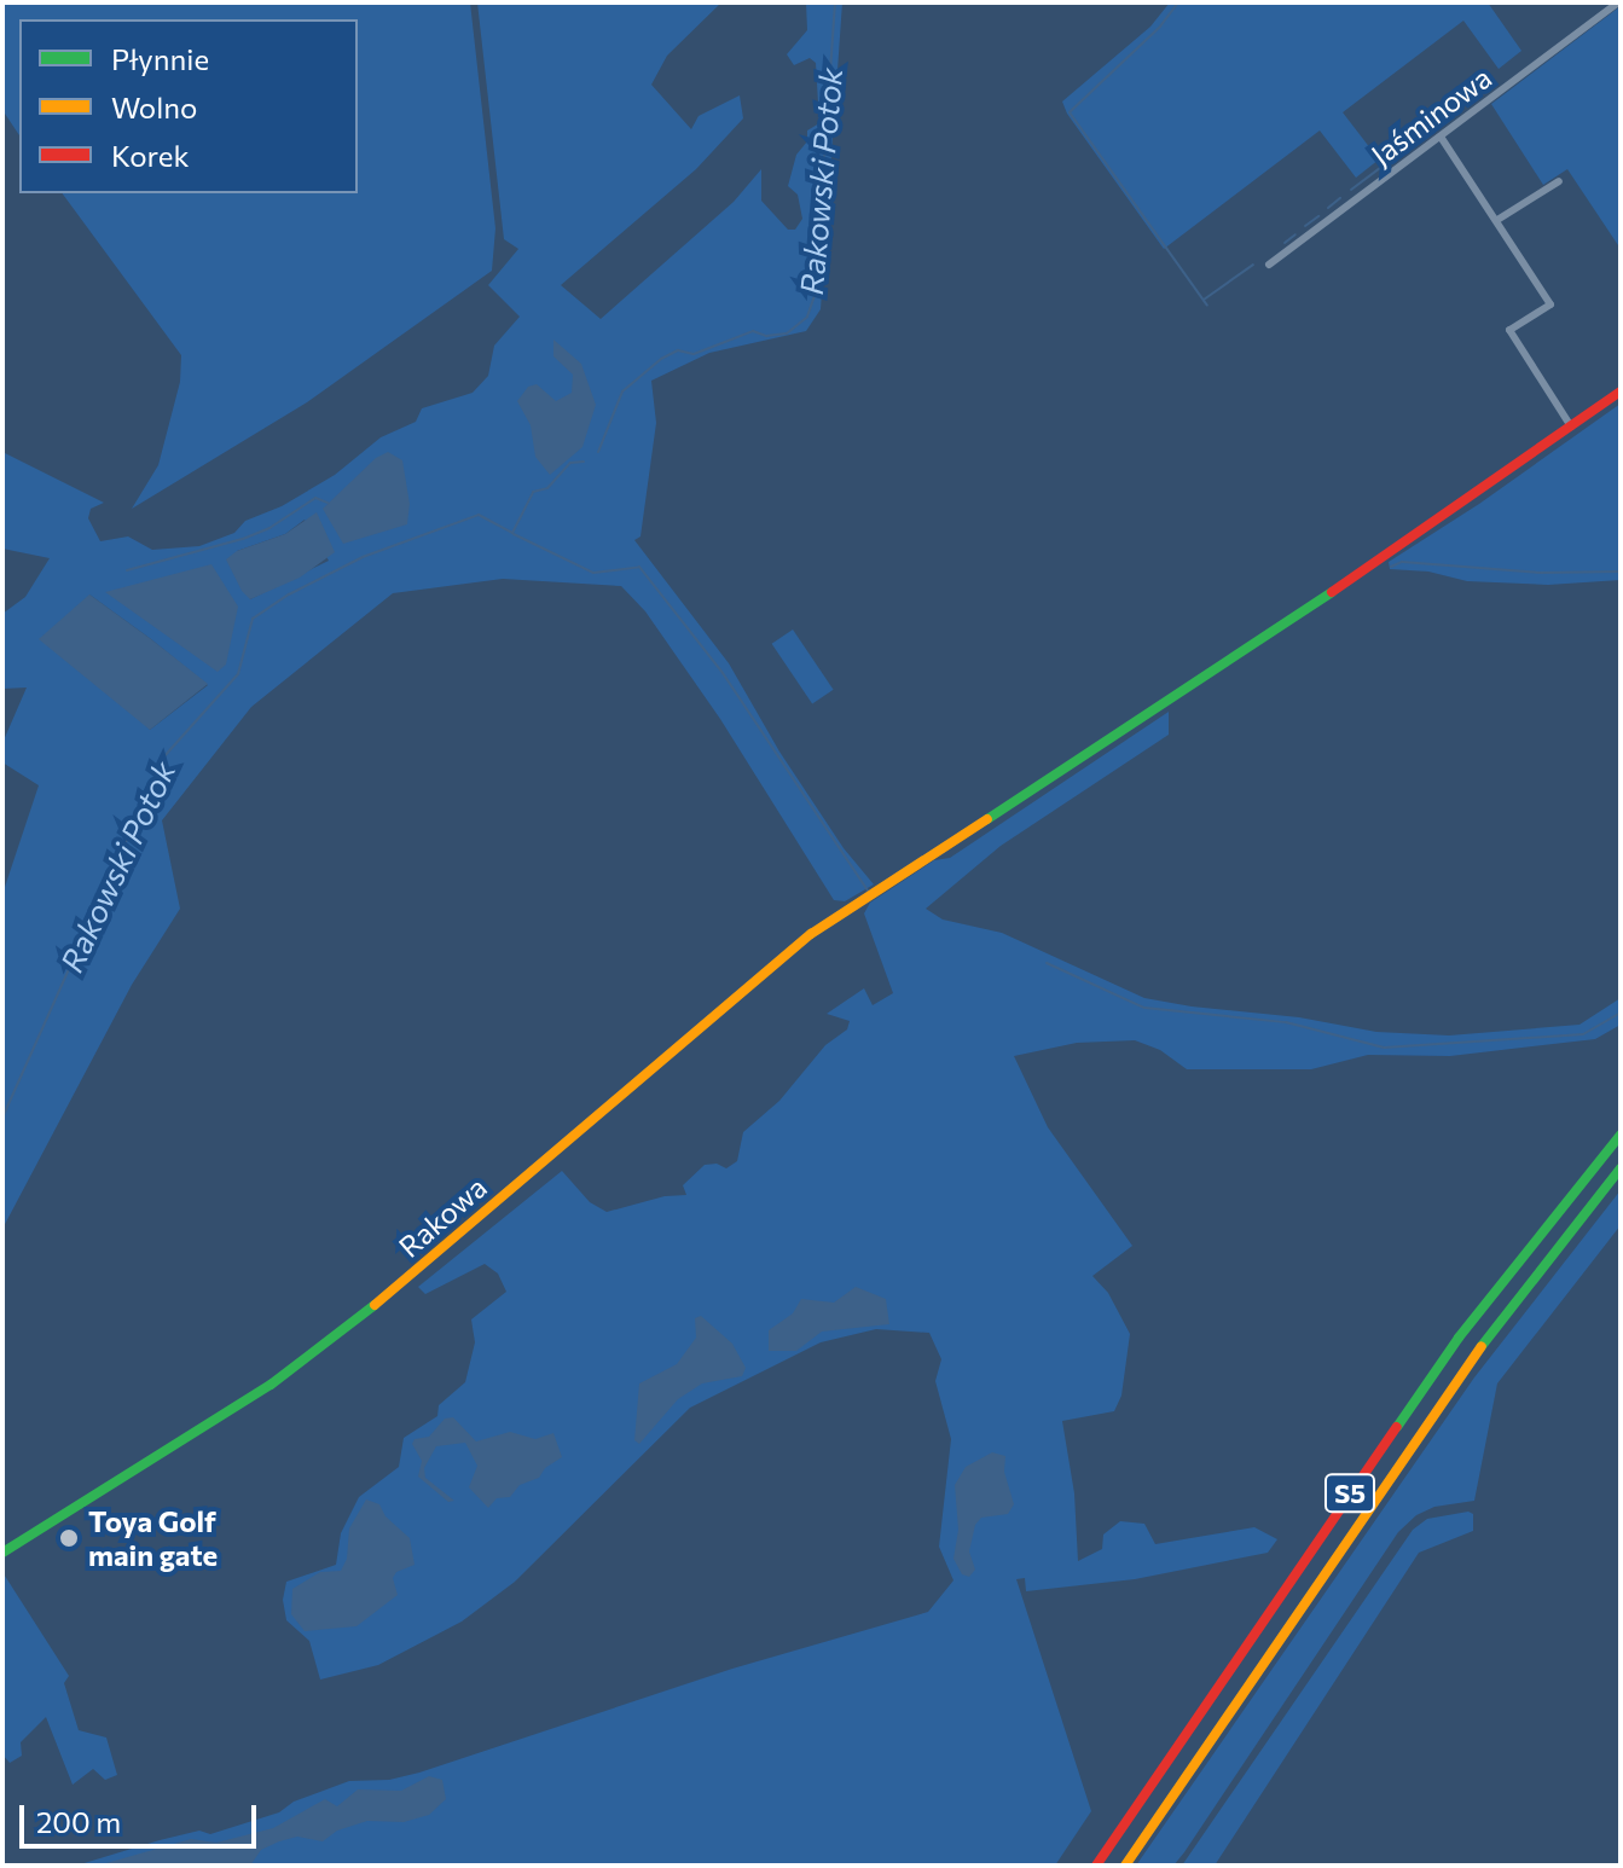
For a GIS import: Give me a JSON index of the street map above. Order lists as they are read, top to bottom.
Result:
{
  "streets": {
    "main road": ["Rakowa", "S5"],
    "street": ["Jaśminowa"]
  },
  "water": ["Rakowski Potok"],
  "places": ["Toya Golf main gate"],
  "legend": ["Płynnie", "Wolno", "Korek"],
  "scale_bar": "200 m"
}
